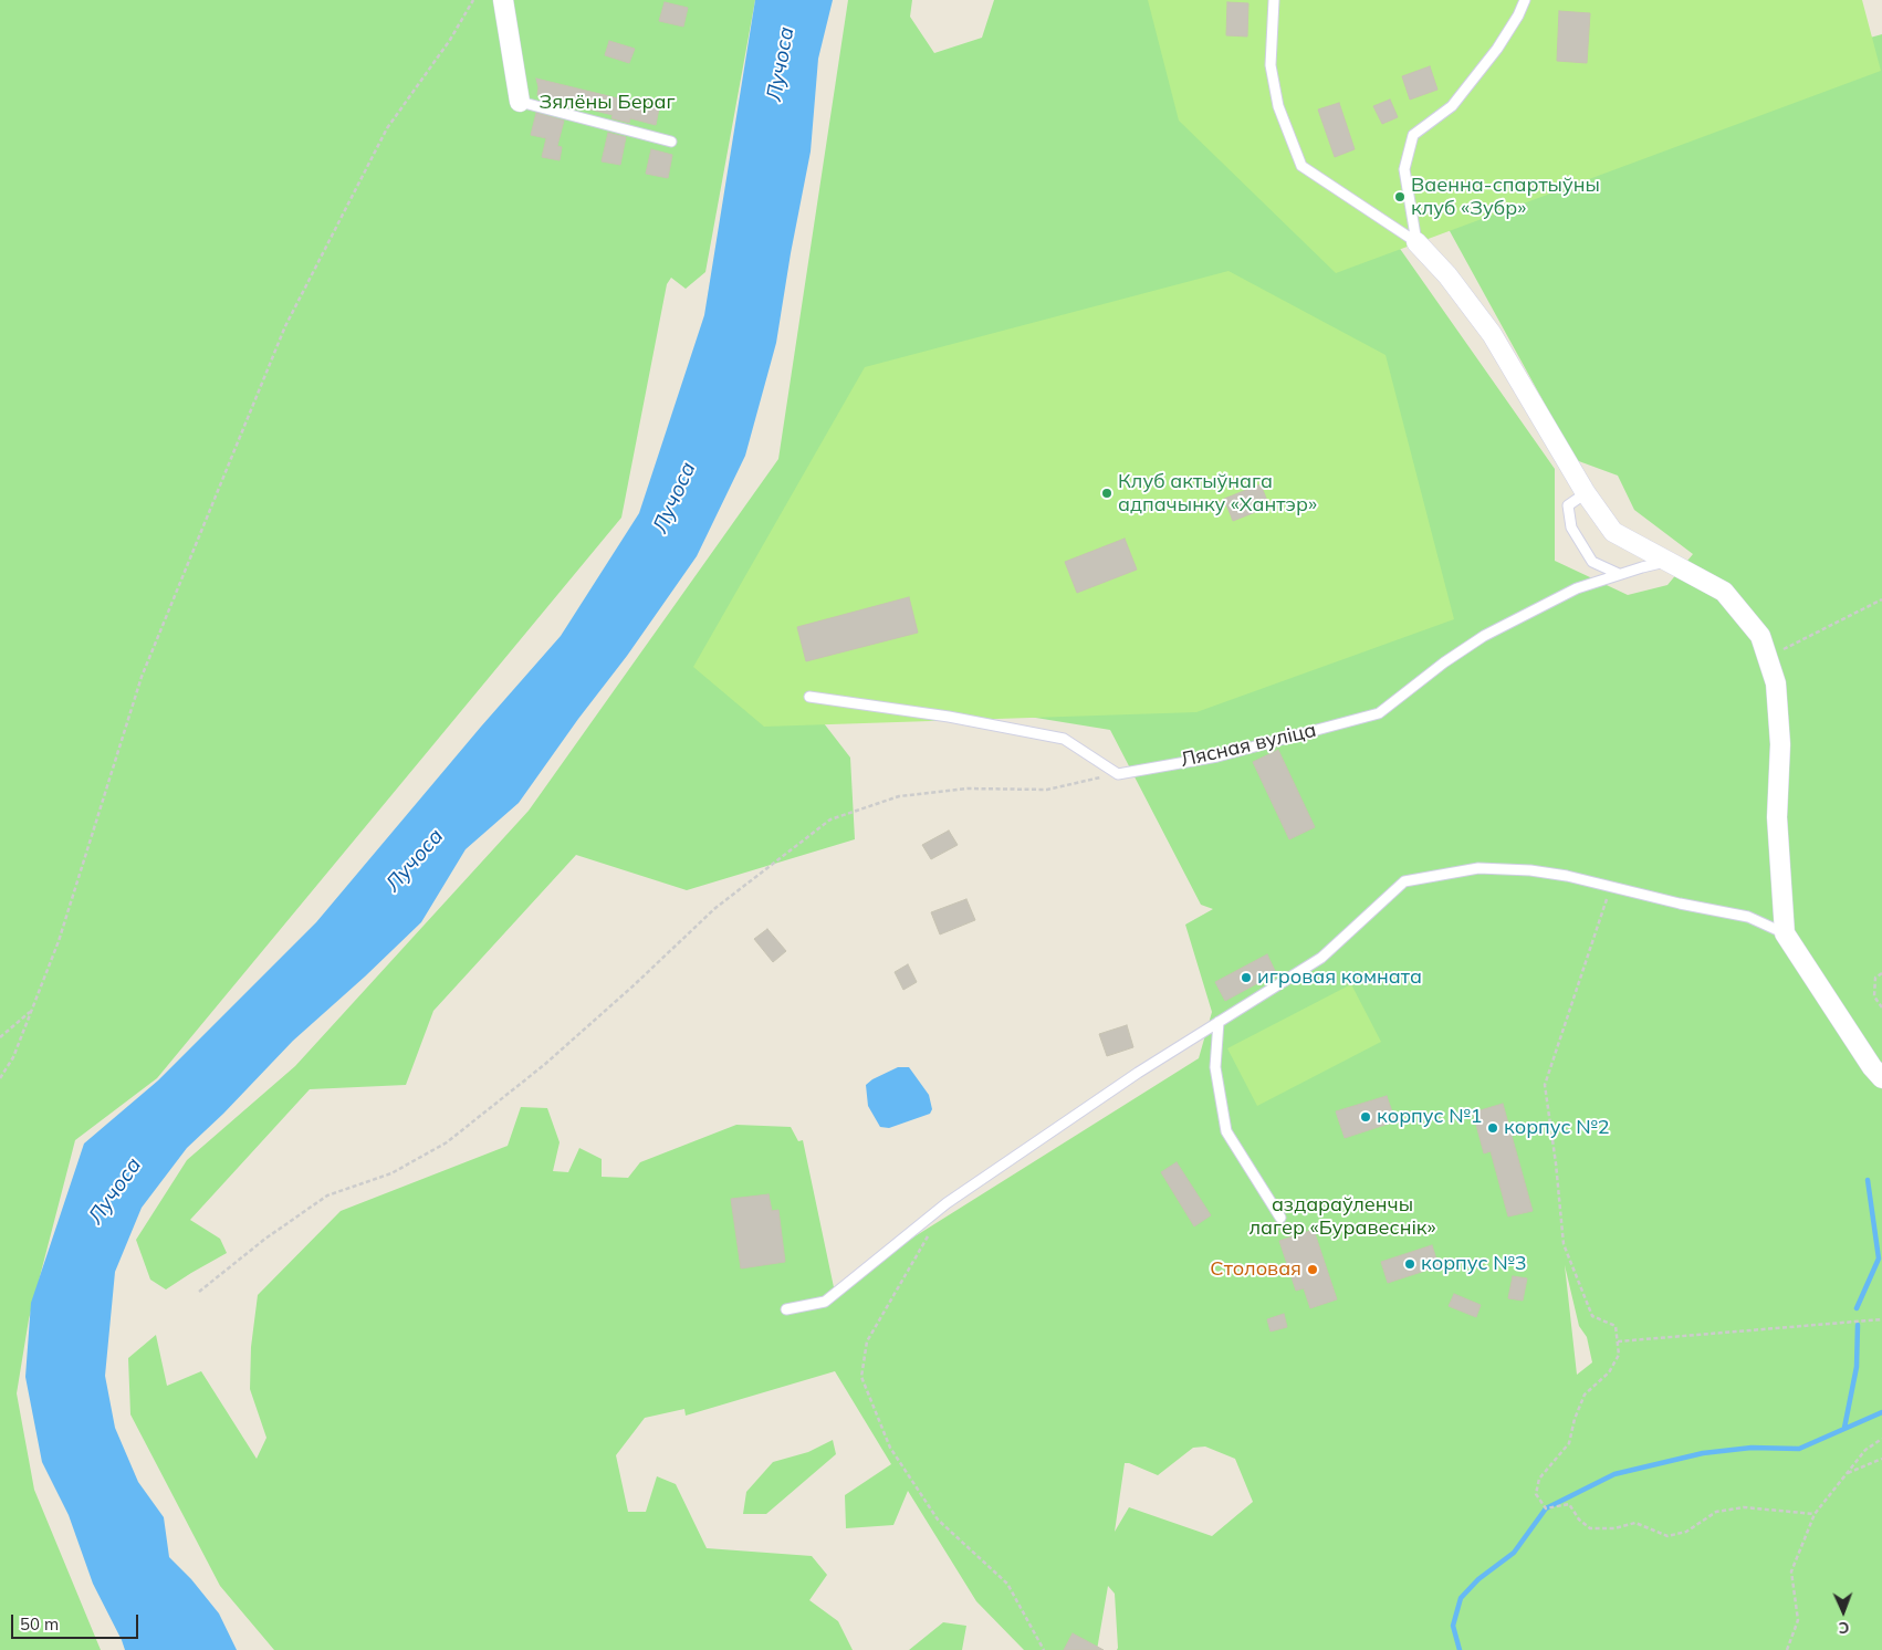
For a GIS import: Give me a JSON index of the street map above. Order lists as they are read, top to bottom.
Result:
{
  "streets": {
    "lane": ["Лясная вуліца"]
  },
  "water": ["Лучоса"],
  "parks": ["Зялёны Бераг", "аздараўленчы лагер «Буравеснік»"],
  "places": [
    "Ваенна-спартыўны клуб «Зубр»",
    "Клуб актыўнага адпачынку «Хантэр»",
    "игровая комната",
    "корпус №1",
    "корпус №2",
    "корпус №3",
    "Столовая"
  ],
  "scale_bar": "50 m",
  "north": "bottom"
}
